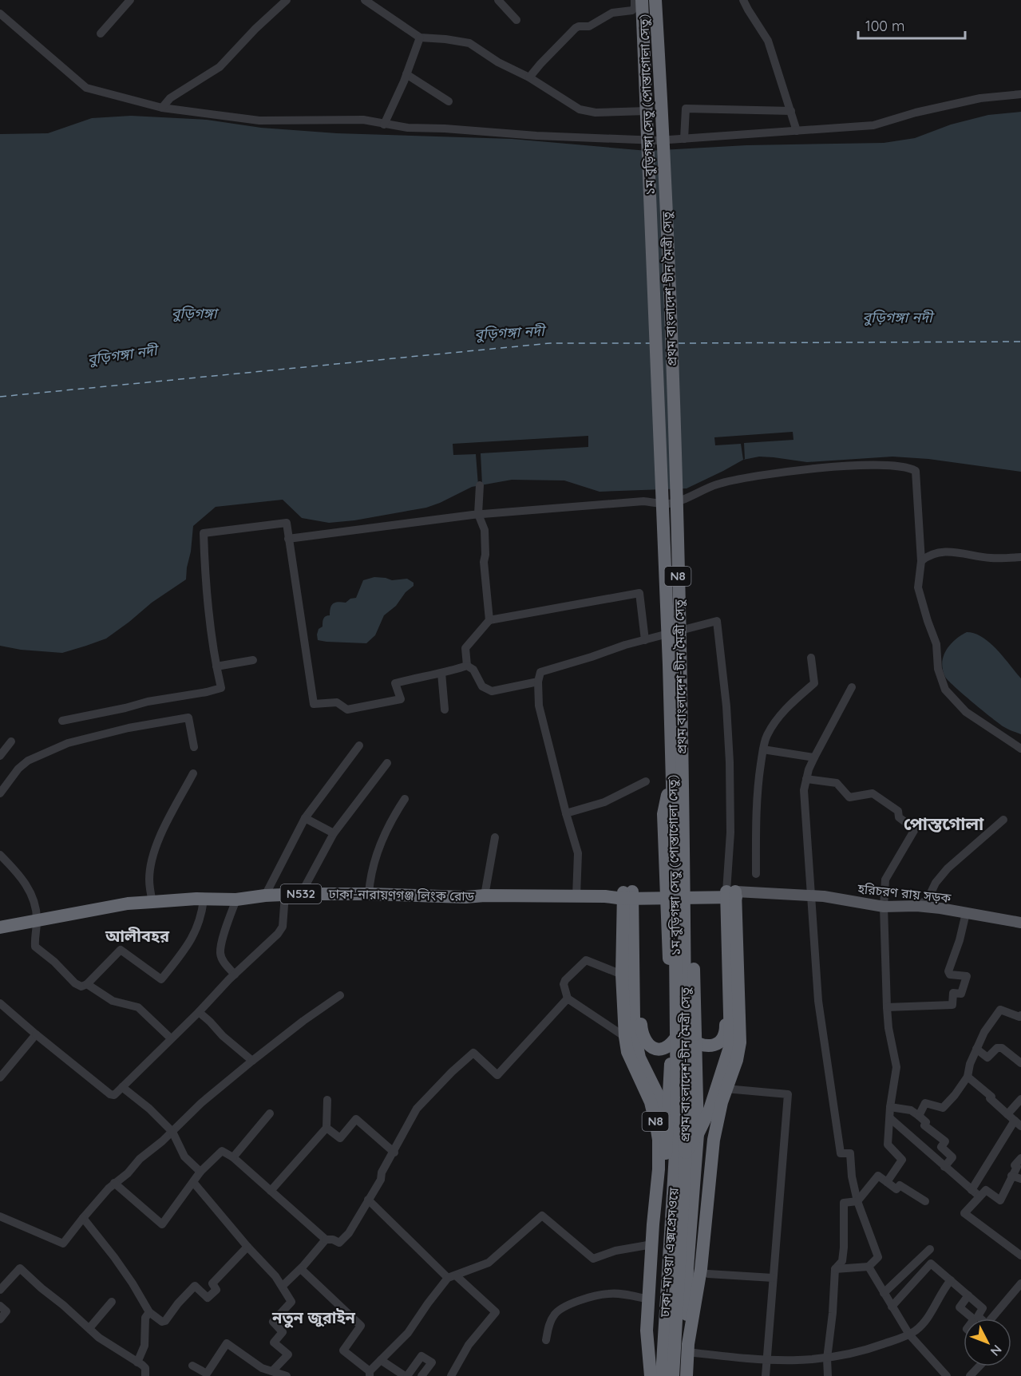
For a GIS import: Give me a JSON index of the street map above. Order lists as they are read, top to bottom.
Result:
{
  "streets": {
    "highway": [
      "১ম বুড়িগঙ্গা সেতু (পোস্তাগোলা সেতু)",
      "প্রথম বাংলাদেশ-চীন মৈত্রী সেতু",
      "N8",
      "N532",
      "ঢাকা-নারায়ণগঞ্জ লিংক রোড",
      "ঢাকা-মাওয়া এক্সপ্রেসওয়ে"
    ],
    "main road": ["হরিচরণ রায় সড়ক"]
  },
  "crossings": [
    ["১ম বুড়িগঙ্গা সেতু (পোস্তাগোলা সেতু)", "প্রথম বাংলাদেশ-চীন মৈত্রী সেতু"],
    ["১ম বুড়িগঙ্গা সেতু (পোস্তাগোলা সেতু)", "ঢাকা-মাওয়া এক্সপ্রেসওয়ে"],
    ["প্রথম বাংলাদেশ-চীন মৈত্রী সেতু", "ঢাকা-মাওয়া এক্সপ্রেসওয়ে"],
    ["N8", "ঢাকা-নারায়ণগঞ্জ লিংক রোড"],
    ["হরিচরণ রায় সড়ক", "ঢাকা-নারায়ণগঞ্জ লিংক রোড"]
  ],
  "districts": ["পোস্তগোলা", "আলীবহর", "নতুন জুরাইন"],
  "water": ["বুড়িগঙ্গা", "বুড়িগঙ্গা নদী"],
  "scale_bar": "100 m",
  "north": "bottom right"
}
